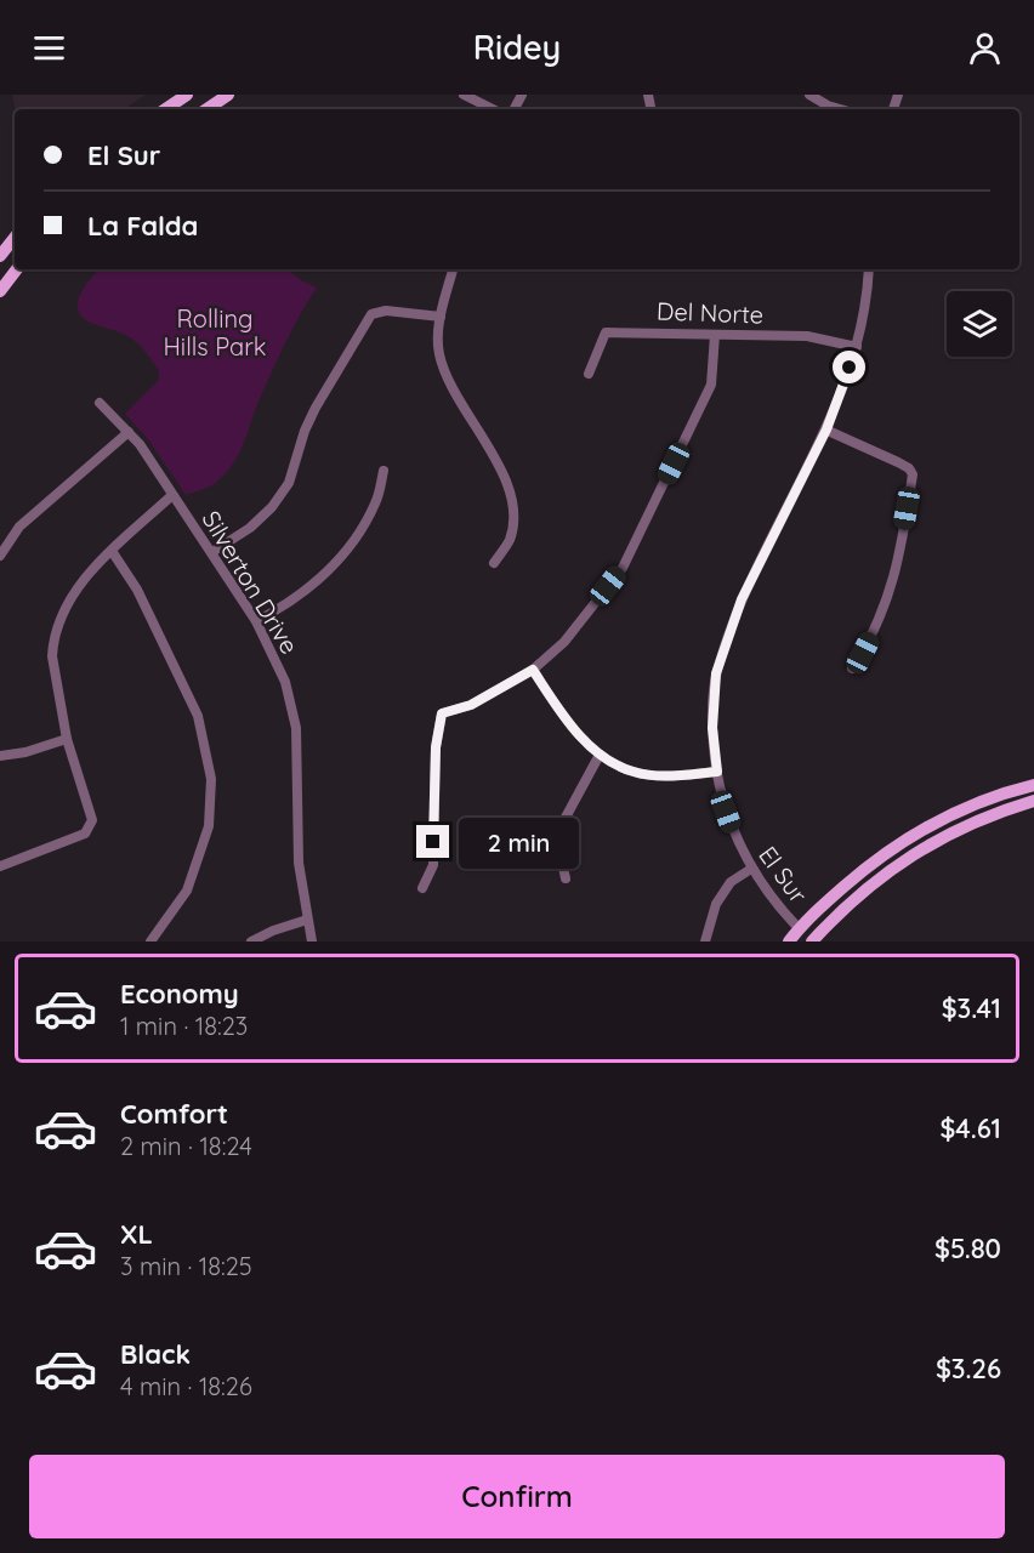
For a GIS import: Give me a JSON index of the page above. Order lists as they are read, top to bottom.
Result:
{
  "streets": {
    "street": ["Del Norte", "Silverton Drive", "El Sur"]
  },
  "crossings": [
    ["Del Norte", "El Sur"]
  ],
  "parks": ["Rolling Hills Park"],
  "page": {
    "header": "Ridey",
    "banner": ["El Sur", "La Falda"],
    "bubble": "2 min",
    "list": [
      {
        "name": "Economy",
        "note": "1 min · 18:23",
        "value": "$3.41"
      },
      {
        "name": "Comfort",
        "note": "2 min · 18:24",
        "value": "$4.61"
      },
      {
        "name": "XL",
        "note": "3 min · 18:25",
        "value": "$5.80"
      },
      {
        "name": "Black",
        "note": "4 min · 18:26",
        "value": "$3.26"
      }
    ],
    "buttons": "Confirm"
  }
}
